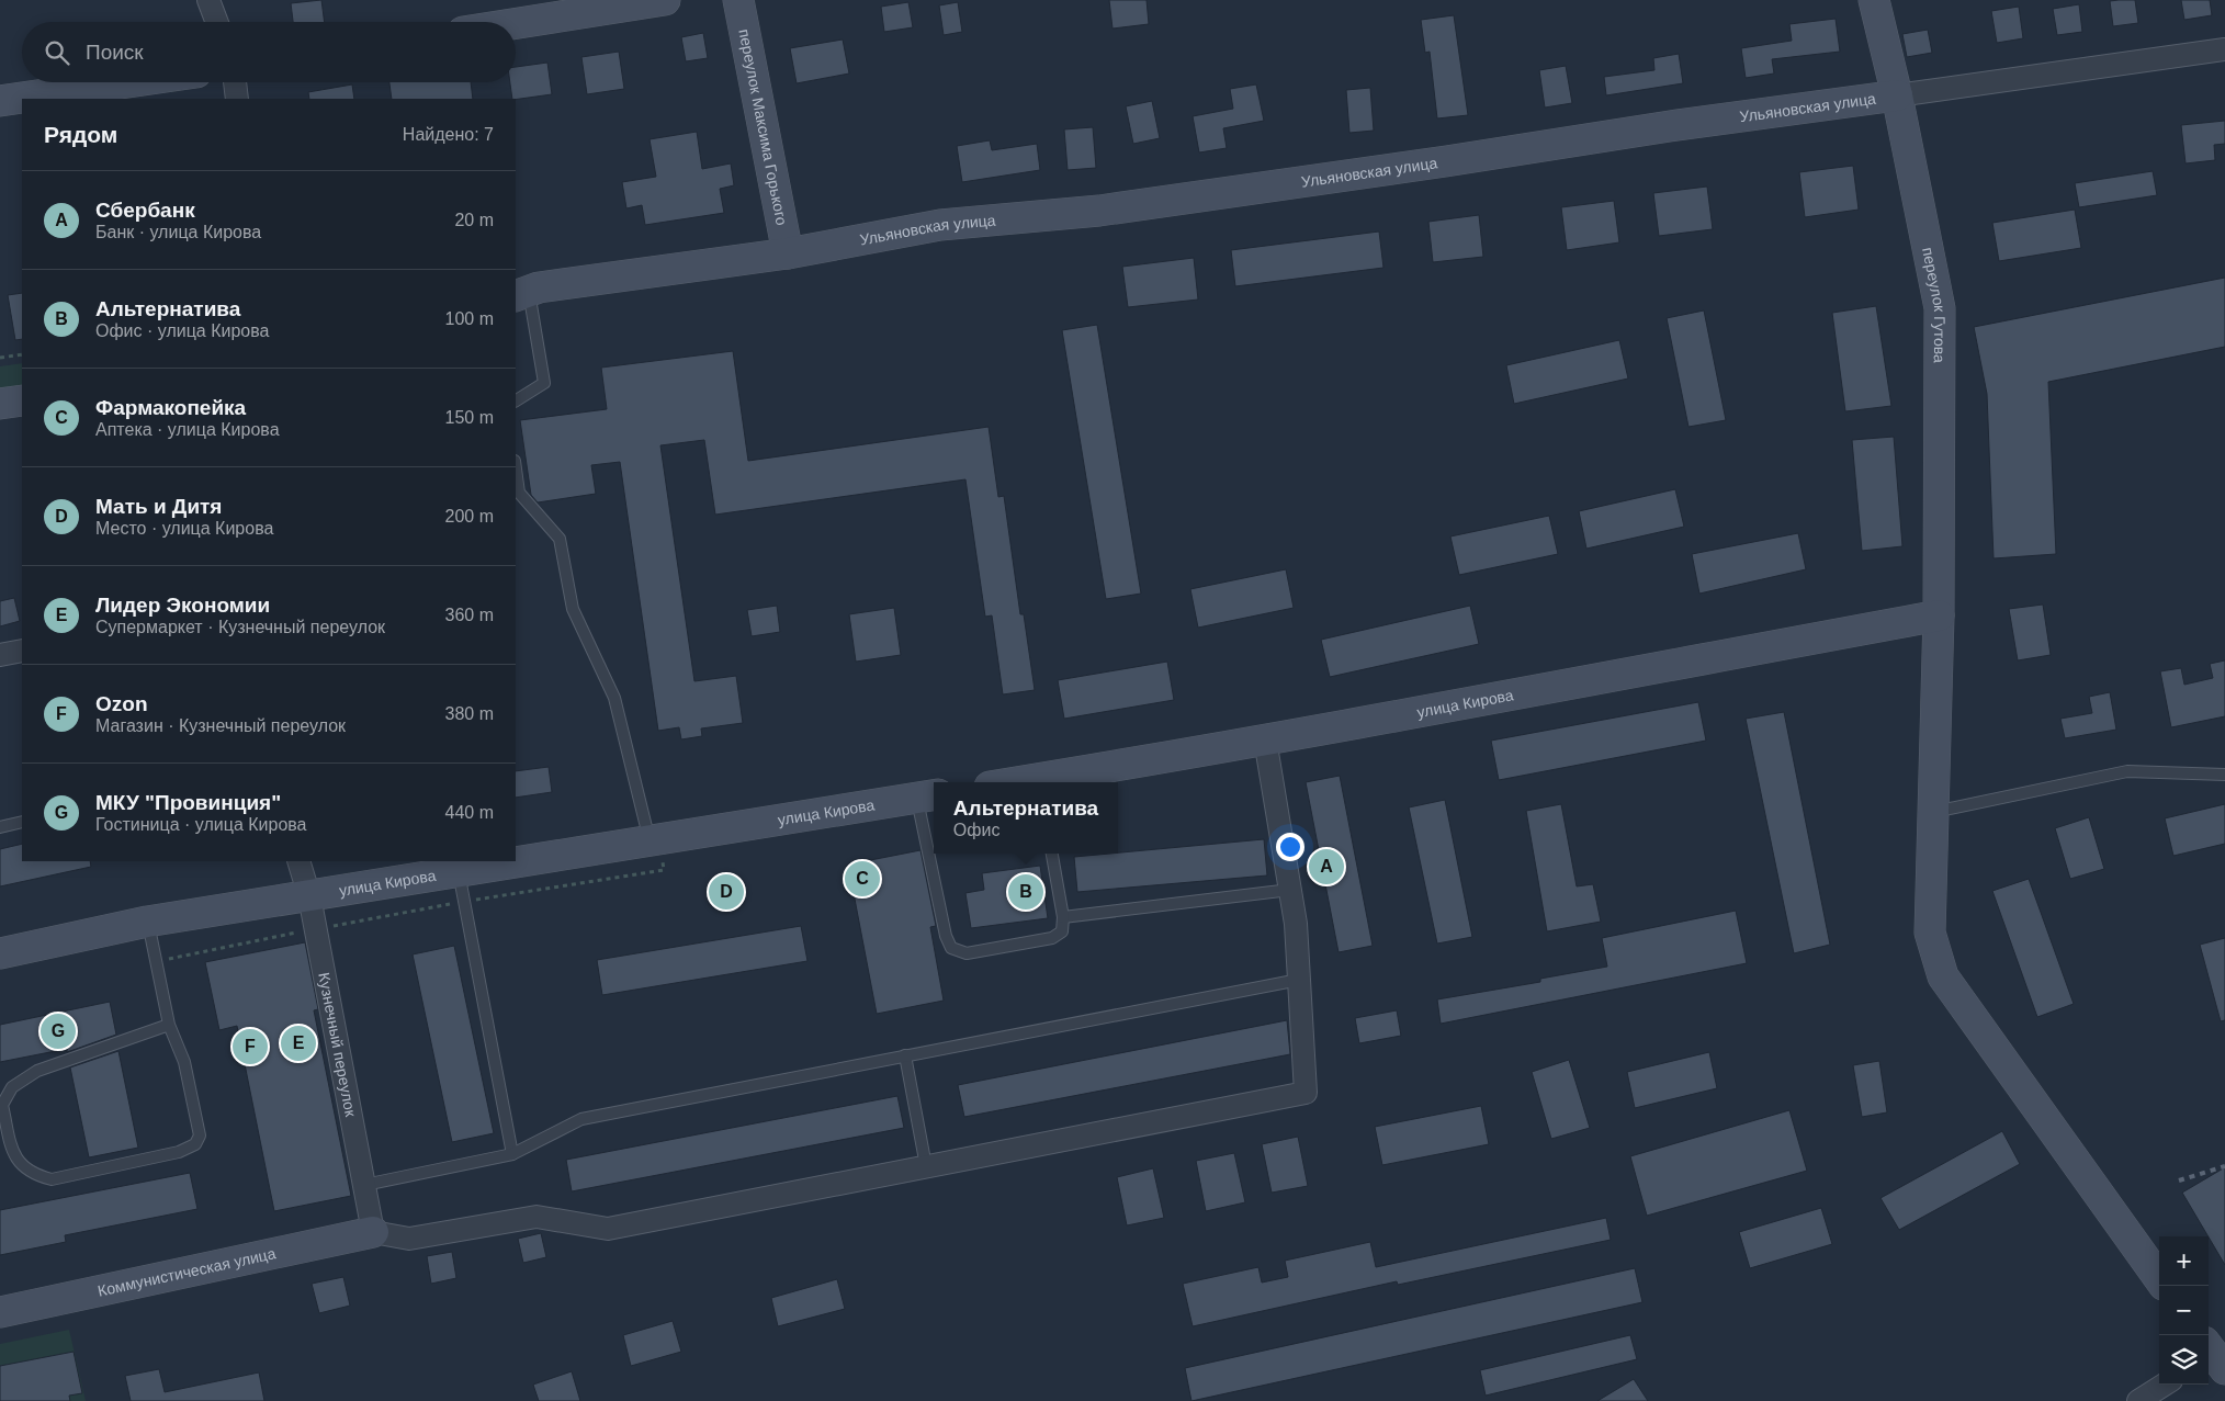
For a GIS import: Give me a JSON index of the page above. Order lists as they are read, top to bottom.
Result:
{
  "streets": {
    "street": [
      "Ульяновская улица",
      "переулок Максима Горького",
      "переулок Гутова",
      "улица Кирова",
      "Кузнечный переулок",
      "Коммунистическая улица"
    ]
  },
  "crossings": [
    ["Ульяновская улица", "переулок Максима Горького"],
    ["Ульяновская улица", "переулок Гутова"],
    ["переулок Гутова", "улица Кирова"],
    ["улица Кирова", "Кузнечный переулок"],
    ["Кузнечный переулок", "Коммунистическая улица"]
  ],
  "page": {
    "search": "Поиск",
    "heading": ["Рядом", "Найдено: 7"],
    "list": [
      {
        "mark": "A",
        "name": "Сбербанк",
        "note": "Банк · улица Кирова",
        "value": "20 m"
      },
      {
        "mark": "B",
        "name": "Альтернатива",
        "note": "Офис · улица Кирова",
        "value": "100 m"
      },
      {
        "mark": "C",
        "name": "Фармакопейка",
        "note": "Аптека · улица Кирова",
        "value": "150 m"
      },
      {
        "mark": "D",
        "name": "Мать и Дитя",
        "note": "Место · улица Кирова",
        "value": "200 m"
      },
      {
        "mark": "E",
        "name": "Лидер Экономии",
        "note": "Супермаркет · Кузнечный переулок",
        "value": "360 m"
      },
      {
        "mark": "F",
        "name": "Ozon",
        "note": "Магазин · Кузнечный переулок",
        "value": "380 m"
      },
      {
        "mark": "G",
        "name": "МКУ \"Провинция\"",
        "note": "Гостиница · улица Кирова",
        "value": "440 m"
      }
    ],
    "popup": ["Альтернатива", "Офис"],
    "pins": [
      "A",
      "C",
      "B",
      "D",
      "G",
      "E",
      "F"
    ],
    "map_buttons": ["+", "−"]
  }
}
